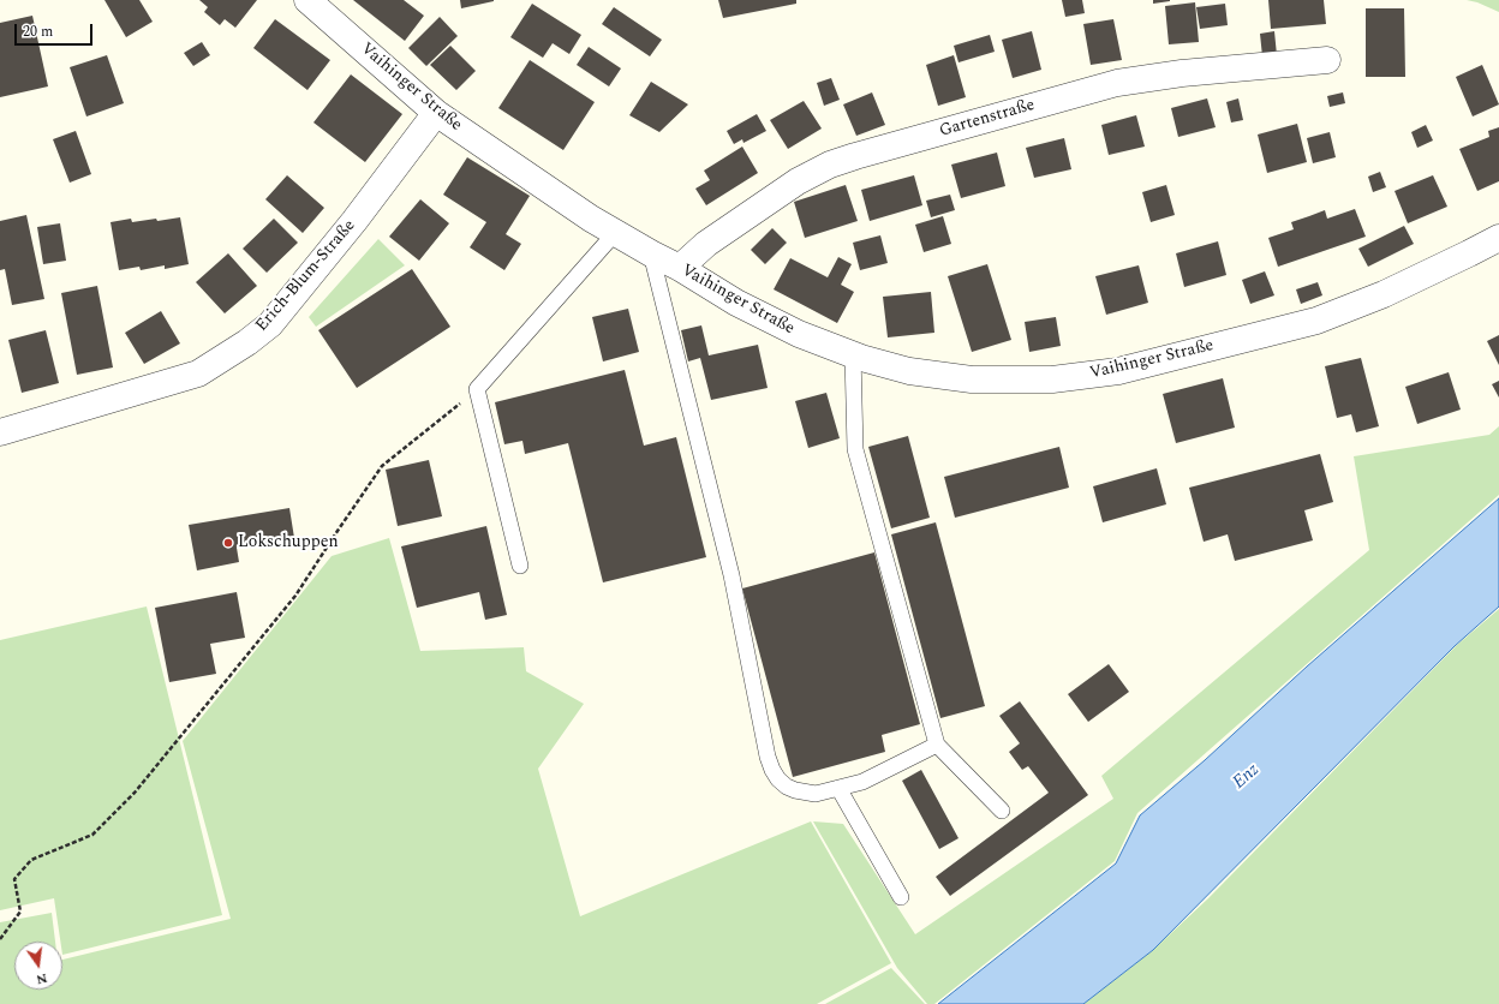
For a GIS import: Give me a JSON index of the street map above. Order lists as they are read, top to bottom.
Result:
{
  "streets": {
    "street": ["Vaihinger Straße", "Gartenstraße", "Erich-Blum-Straße"]
  },
  "crossings": [
    ["Vaihinger Straße", "Gartenstraße"],
    ["Vaihinger Straße", "Erich-Blum-Straße"]
  ],
  "water": ["Enz"],
  "places": ["Lokschuppen"],
  "scale_bar": "20 m",
  "north": "bottom"
}
